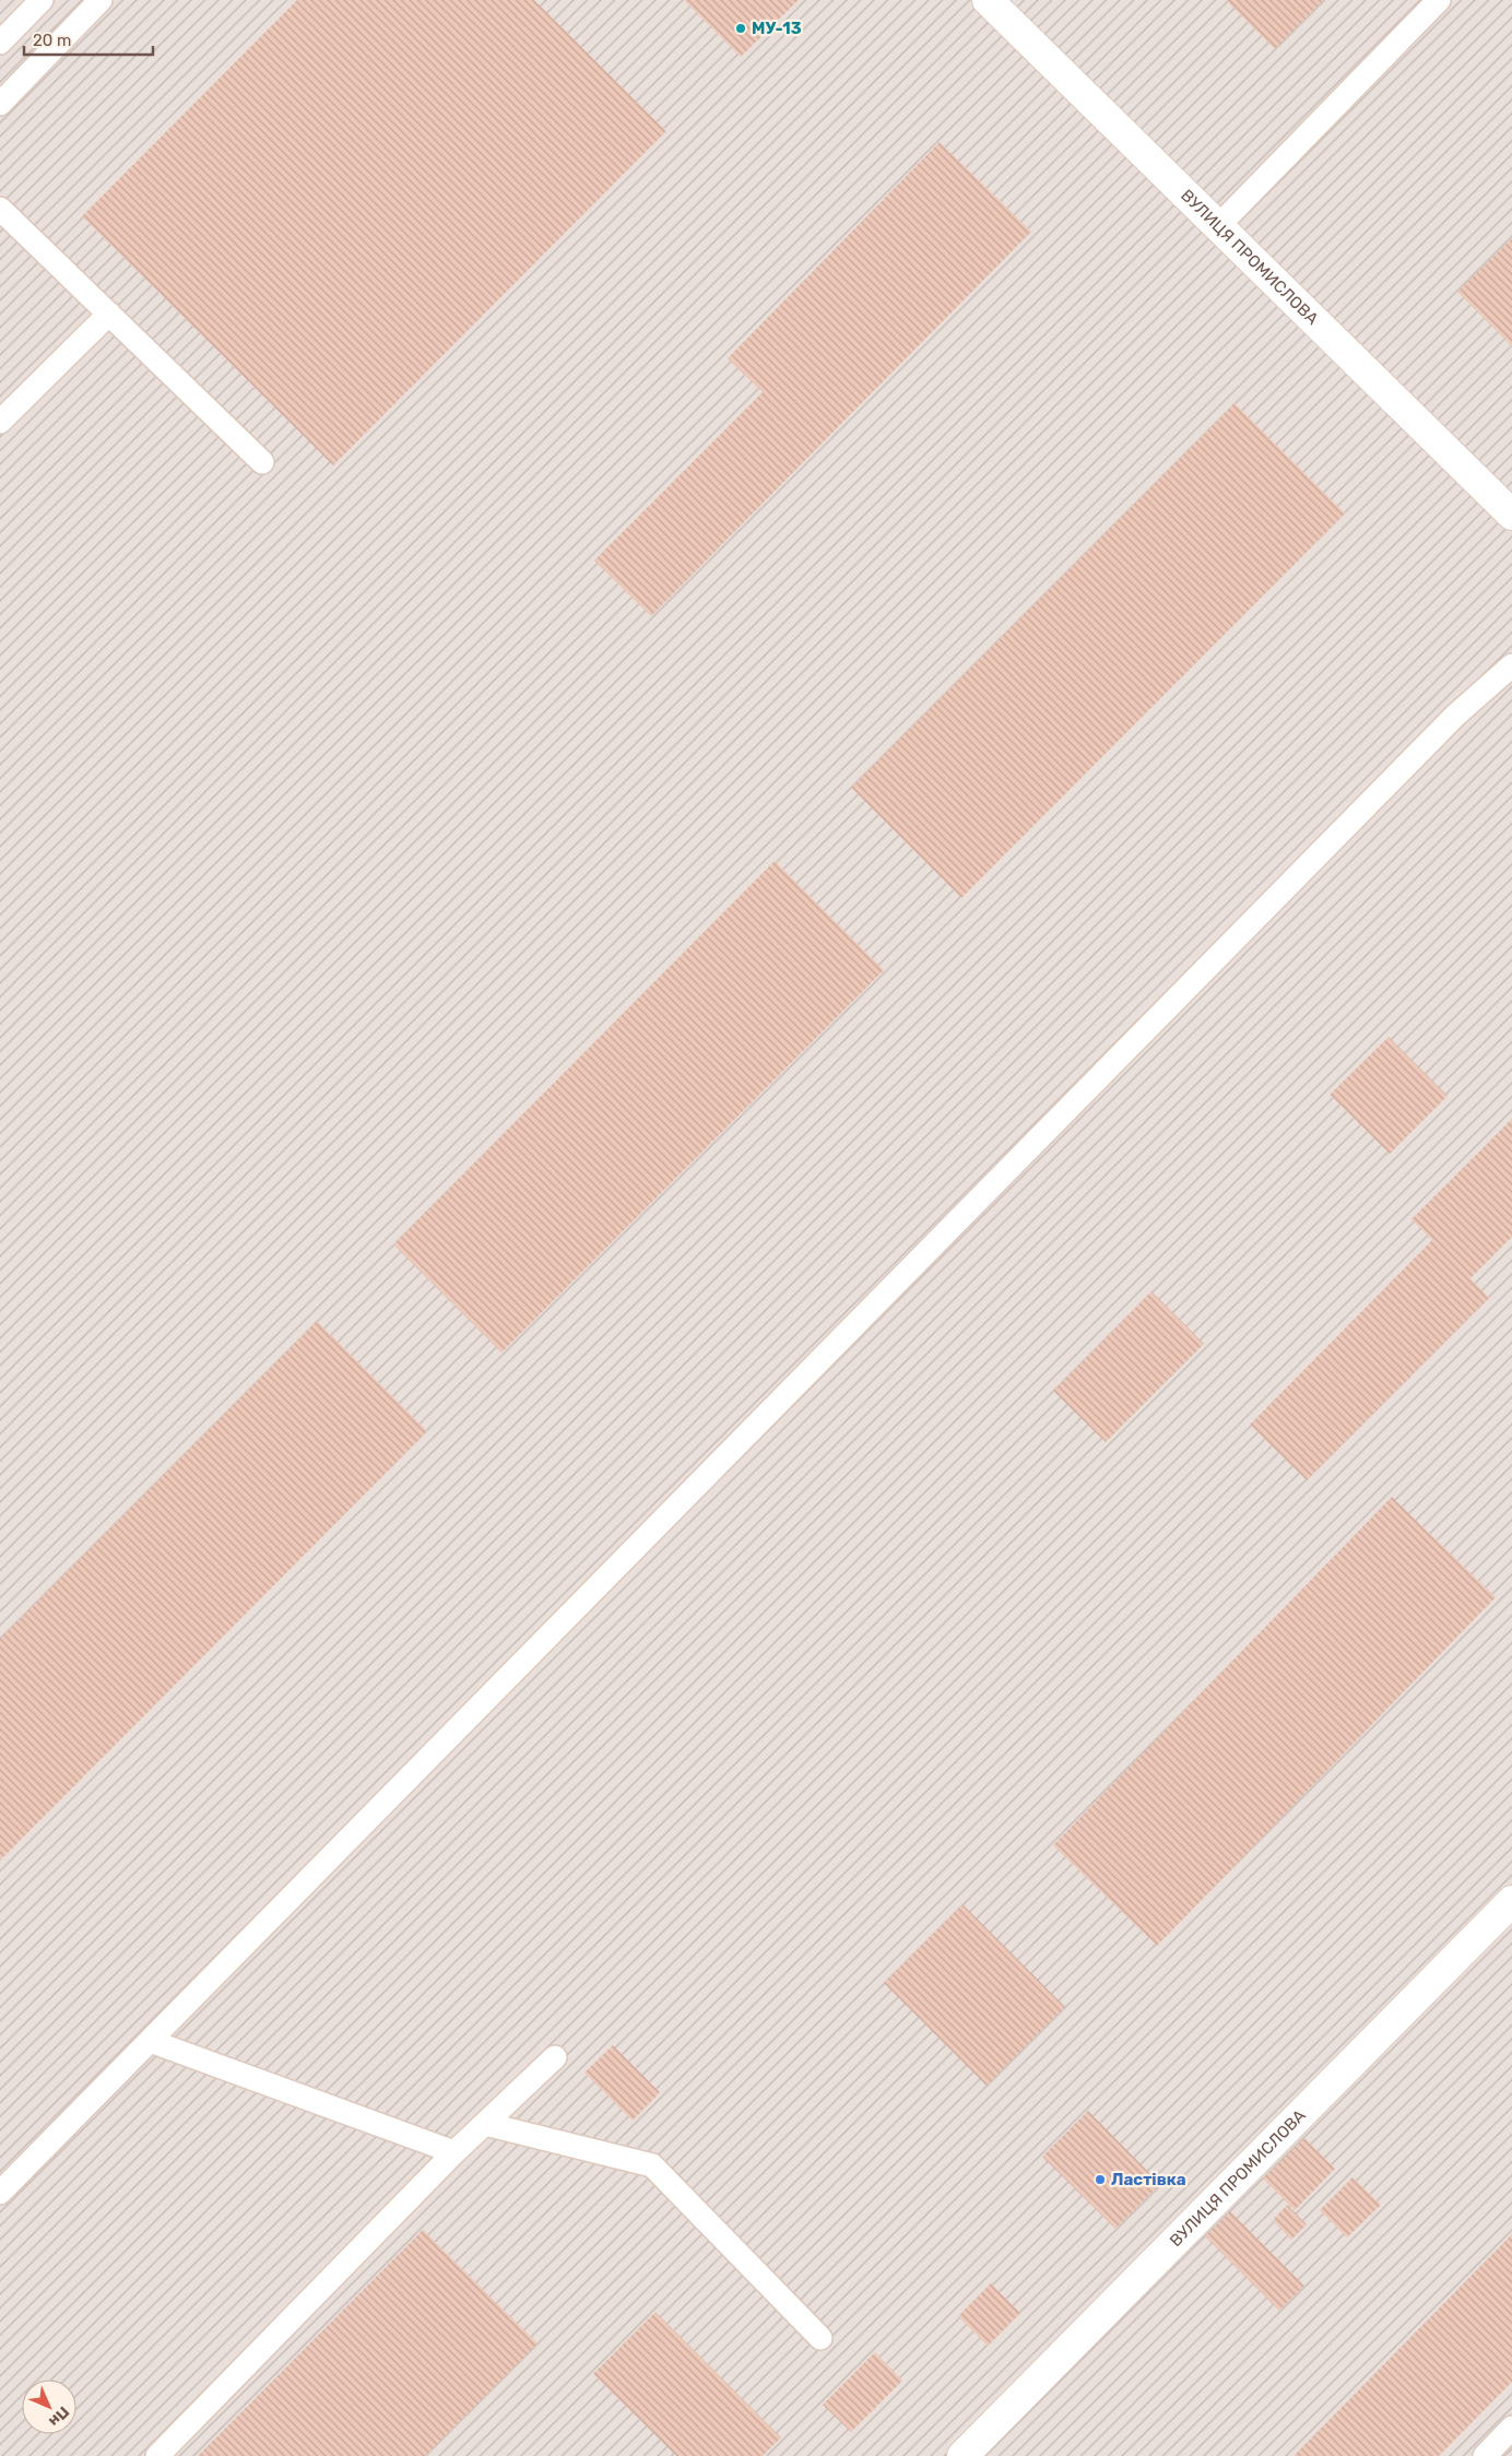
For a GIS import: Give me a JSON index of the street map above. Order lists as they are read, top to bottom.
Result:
{
  "streets": {
    "street": ["ВУЛИЦЯ ПРОМИСЛОВА"]
  },
  "places": ["МУ-13", "Ластівка"],
  "scale_bar": "20 m",
  "north": "bottom right"
}
